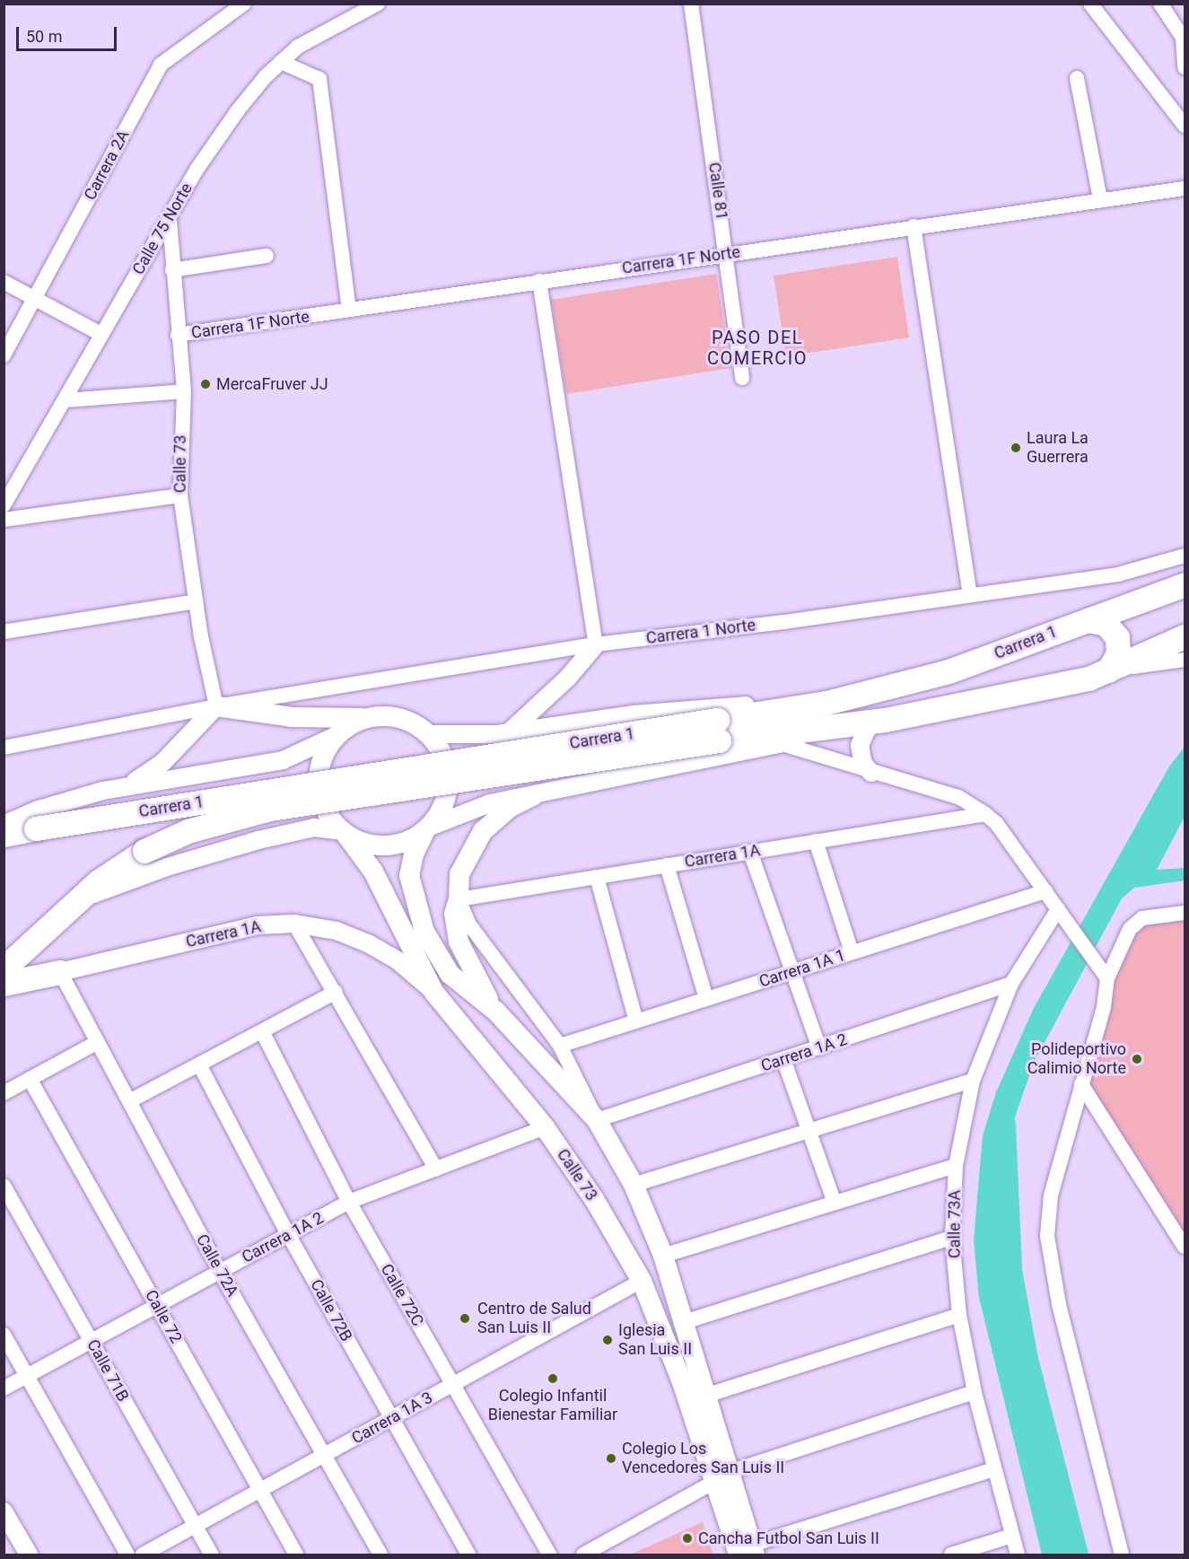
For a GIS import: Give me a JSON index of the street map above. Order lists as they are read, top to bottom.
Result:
{
  "streets": {
    "highway": ["Carrera 1"],
    "main road": ["Calle 73"],
    "street": [
      "Carrera 2A",
      "Calle 81",
      "Calle 75 Norte",
      "Carrera 1F Norte",
      "Carrera 1 Norte",
      "Carrera 1A",
      "Carrera 1A 1",
      "Carrera 1A 2",
      "Calle 73A",
      "Calle 72A",
      "Calle 72C",
      "Calle 72B",
      "Calle 72",
      "Calle 71B",
      "Carrera 1A 3"
    ]
  },
  "crossings": [
    ["Calle 81", "Carrera 1F Norte"],
    ["Calle 75 Norte", "Calle 73"],
    ["Carrera 1F Norte", "Calle 73"],
    ["Calle 73", "Carrera 1 Norte"],
    ["Calle 73", "Carrera 1A"],
    ["Calle 73", "Carrera 1A 2"],
    ["Calle 73", "Carrera 1A 3"],
    ["Carrera 1A", "Calle 72A"],
    ["Carrera 1A 2", "Calle 73A"],
    ["Carrera 1A 2", "Calle 72A"],
    ["Carrera 1A 2", "Calle 72C"],
    ["Carrera 1A 2", "Calle 72B"],
    ["Carrera 1A 2", "Calle 72"],
    ["Carrera 1A 2", "Calle 71B"],
    ["Calle 72A", "Carrera 1A 3"],
    ["Calle 72C", "Carrera 1A 3"],
    ["Calle 72B", "Carrera 1A 3"],
    ["Calle 72", "Carrera 1A 3"],
    ["Calle 71B", "Carrera 1A 3"]
  ],
  "districts": ["PASO DEL COMERCIO"],
  "places": [
    "MercaFruver JJ",
    "Laura La Guerrera",
    "Polideportivo Calimio Norte",
    "Centro de Salud San Luis II",
    "Iglesia San Luis II",
    "Colegio Infantil Bienestar Familiar",
    "Colegio Los Vencedores San Luis II",
    "Cancha Futbol San Luis II"
  ],
  "scale_bar": "50 m"
}
